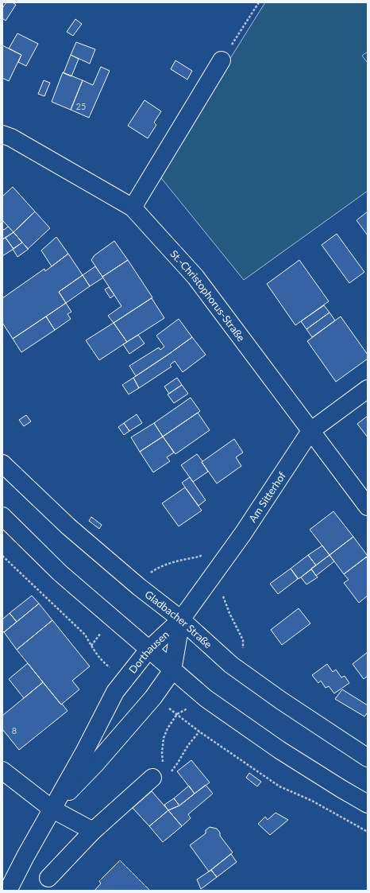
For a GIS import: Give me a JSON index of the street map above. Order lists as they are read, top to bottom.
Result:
{
  "streets": {
    "street": [
      "St.-Christophorus-Straße",
      "Am Sitterhof",
      "Gladbacher Straße",
      "Dorthausen"
    ]
  },
  "crossings": [
    ["St.-Christophorus-Straße", "Am Sitterhof"],
    ["Am Sitterhof", "Gladbacher Straße"],
    ["Am Sitterhof", "Dorthausen"],
    ["Gladbacher Straße", "Dorthausen"]
  ],
  "house_numbers": ["25", "8"]
}
